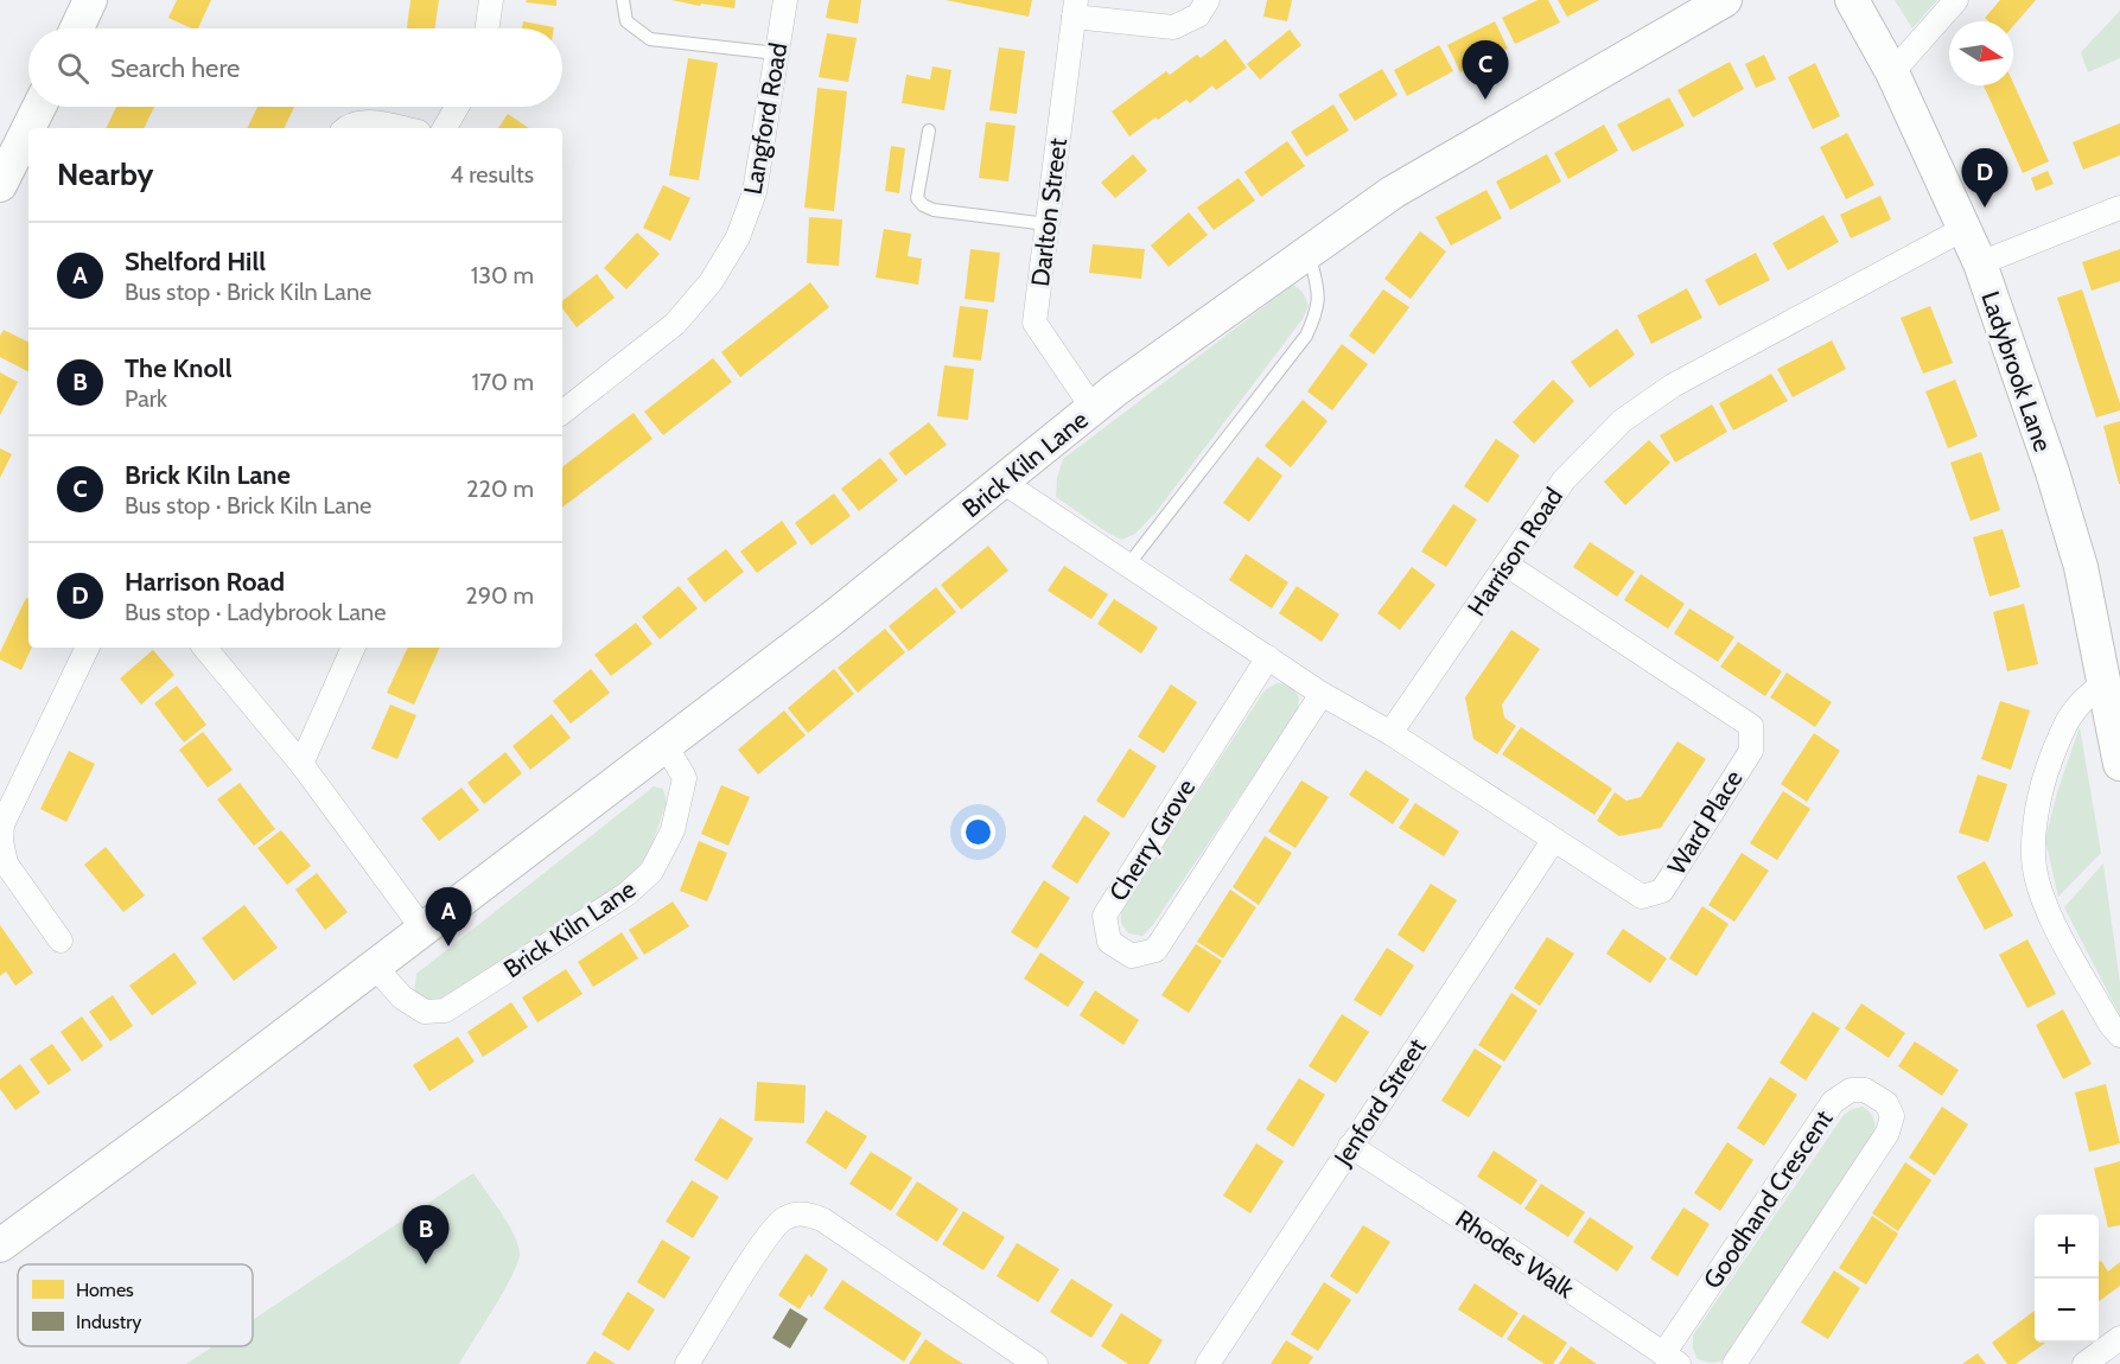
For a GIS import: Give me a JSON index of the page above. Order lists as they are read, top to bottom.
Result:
{
  "streets": {
    "street": [
      "Langford Road",
      "Darlton Street",
      "Ladybrook Lane",
      "Brick Kiln Lane",
      "Harrison Road",
      "Ward Place",
      "Cherry Grove",
      "Jenford Street",
      "Goodhand Crescent",
      "Rhodes Walk"
    ]
  },
  "crossings": [
    ["Darlton Street", "Brick Kiln Lane"],
    ["Ladybrook Lane", "Harrison Road"],
    ["Harrison Road", "Ward Place"],
    ["Ward Place", "Jenford Street"],
    ["Jenford Street", "Rhodes Walk"],
    ["Goodhand Crescent", "Rhodes Walk"]
  ],
  "legend": ["Homes", "Industry"],
  "north": "right",
  "page": {
    "search": "Search here",
    "pins": [
      "C",
      "D",
      "A",
      "B"
    ],
    "heading": ["Nearby", "4 results"],
    "list": [
      {
        "mark": "A",
        "name": "Shelford Hill",
        "note": "Bus stop · Brick Kiln Lane",
        "value": "130 m"
      },
      {
        "mark": "B",
        "name": "The Knoll",
        "note": "Park",
        "value": "170 m"
      },
      {
        "mark": "C",
        "name": "Brick Kiln Lane",
        "note": "Bus stop · Brick Kiln Lane",
        "value": "220 m"
      },
      {
        "mark": "D",
        "name": "Harrison Road",
        "note": "Bus stop · Ladybrook Lane",
        "value": "290 m"
      }
    ],
    "map_buttons": ["+", "−"]
  }
}
